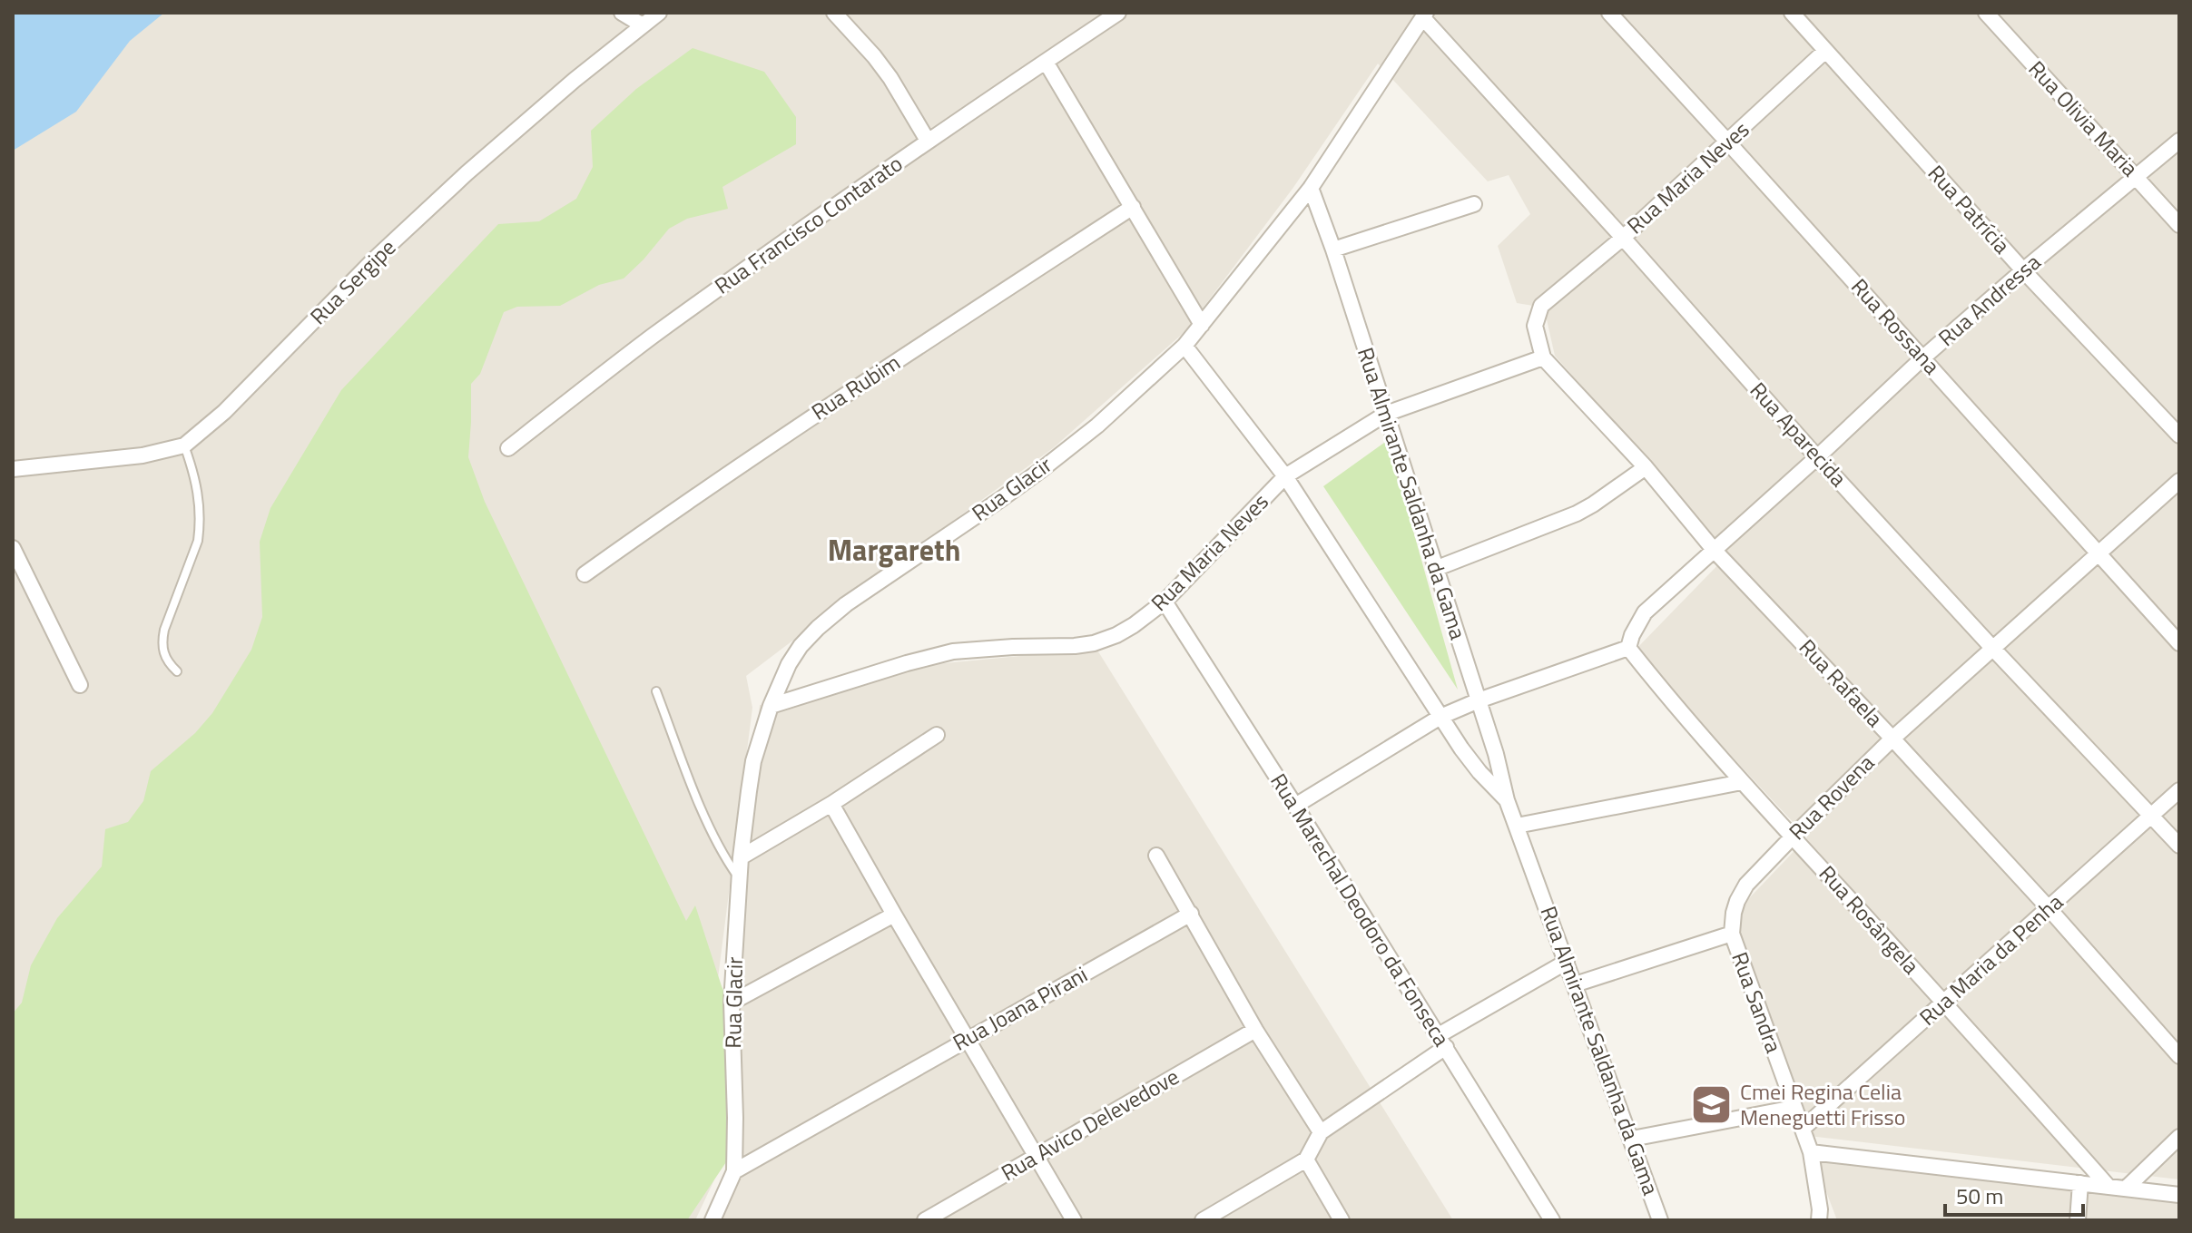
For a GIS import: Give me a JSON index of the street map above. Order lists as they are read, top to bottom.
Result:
{
  "streets": {
    "street": [
      "Rua Olivia Maria",
      "Rua Maria Neves",
      "Rua Patrícia",
      "Rua Francisco Contarato",
      "Rua Sergipe",
      "Rua Andressa",
      "Rua Rossana",
      "Rua Rubim",
      "Rua Aparecida",
      "Rua Glacir",
      "Rua Almirante Saldanha da Gama",
      "Rua Rafaela",
      "Rua Rovena",
      "Rua Marechal Deodoro da Fonseca",
      "Rua Rosângela",
      "Rua Maria da Penha",
      "Rua Sandra",
      "Rua Joana Pirani",
      "Rua Avico Delevedove"
    ]
  },
  "crossings": [
    ["Rua Olivia Maria", "Rua Andressa"],
    ["Rua Maria Neves", "Rua Patrícia"],
    ["Rua Maria Neves", "Rua Rossana"],
    ["Rua Maria Neves", "Rua Aparecida"],
    ["Rua Maria Neves", "Rua Glacir"],
    ["Rua Maria Neves", "Rua Almirante Saldanha da Gama"],
    ["Rua Maria Neves", "Rua Rafaela"],
    ["Rua Maria Neves", "Rua Marechal Deodoro da Fonseca"],
    ["Rua Patrícia", "Rua Andressa"],
    ["Rua Andressa", "Rua Rossana"],
    ["Rua Andressa", "Rua Aparecida"],
    ["Rua Andressa", "Rua Rafaela"],
    ["Rua Andressa", "Rua Rosângela"],
    ["Rua Rossana", "Rua Rovena"],
    ["Rua Aparecida", "Rua Glacir"],
    ["Rua Aparecida", "Rua Rovena"],
    ["Rua Aparecida", "Rua Maria da Penha"],
    ["Rua Glacir", "Rua Almirante Saldanha da Gama"],
    ["Rua Glacir", "Rua Joana Pirani"],
    ["Rua Rafaela", "Rua Rovena"],
    ["Rua Rafaela", "Rua Maria da Penha"],
    ["Rua Rovena", "Rua Rosângela"],
    ["Rua Rovena", "Rua Sandra"],
    ["Rua Rosângela", "Rua Maria da Penha"],
    ["Rua Maria da Penha", "Rua Sandra"]
  ],
  "districts": ["Margareth"],
  "places": {
    "school or university": ["Cmei Regina Celia Meneguetti Frisso"]
  },
  "scale_bar": "50 m"
}
